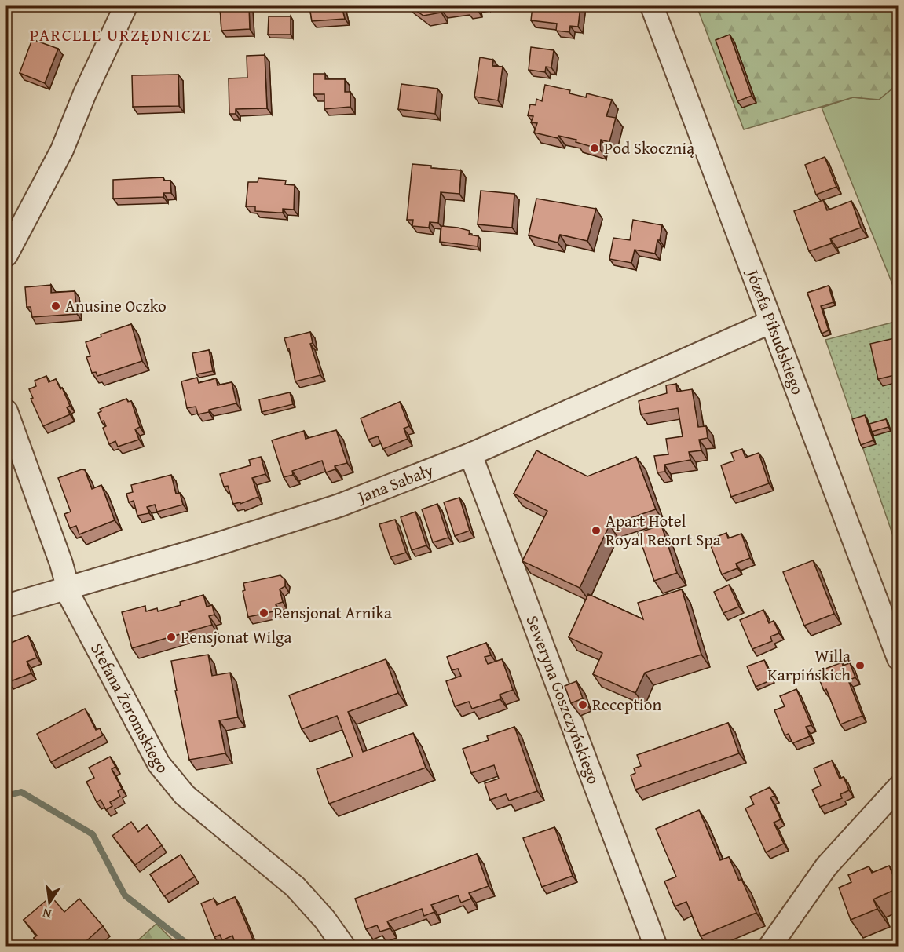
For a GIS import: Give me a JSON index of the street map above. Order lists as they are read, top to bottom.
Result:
{
  "streets": {
    "street": [
      "Józefa Piłsudskiego",
      "Jana Sabały",
      "Seweryna Goszczyńskiego",
      "Stefana Żeromskiego"
    ]
  },
  "crossings": [
    ["Józefa Piłsudskiego", "Jana Sabały"],
    ["Jana Sabały", "Seweryna Goszczyńskiego"],
    ["Jana Sabały", "Stefana Żeromskiego"]
  ],
  "districts": ["PARCELE URZĘDNICZE"],
  "places": [
    "Pod Skocznią",
    "Anusine Oczko",
    "Apart Hotel Royal Resort Spa",
    "Pensjonat Arnika",
    "Pensjonat Wilga",
    "Willa Karpińskich",
    "Reception"
  ],
  "north": "bottom"
}
